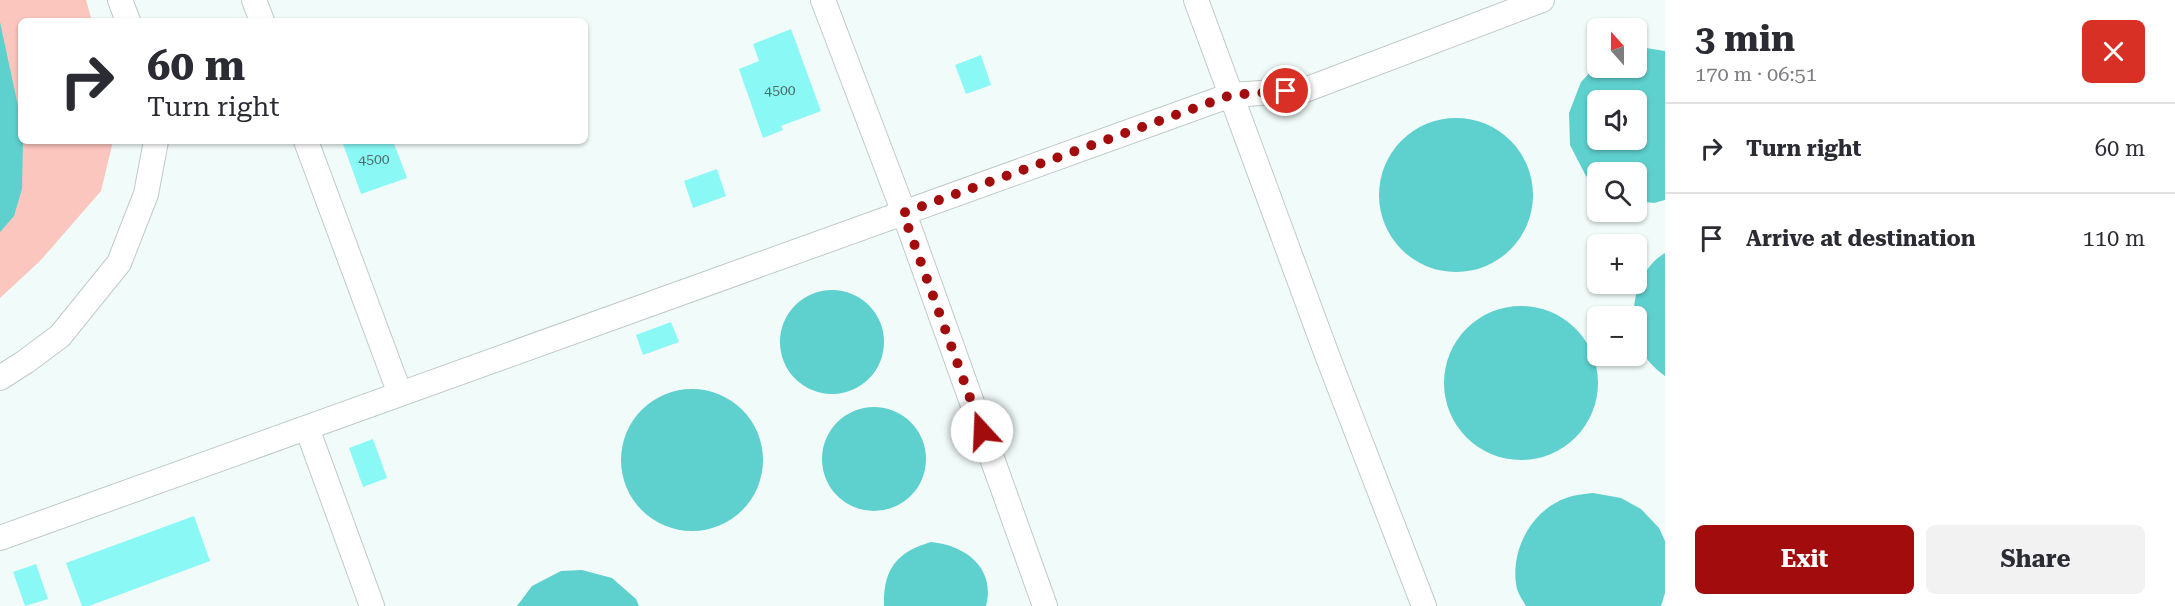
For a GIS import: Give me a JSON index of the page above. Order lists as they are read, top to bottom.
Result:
{
  "house_numbers": ["4500", "4500"],
  "north": "top",
  "page": {
    "heading": ["3 min", "170 m · 06:51"],
    "map_buttons": ["+", "−"],
    "turn": ["60 m", "Turn right"],
    "list": [
      {
        "name": "Turn right",
        "value": "60 m"
      },
      {
        "name": "Arrive at destination",
        "value": "110 m"
      }
    ],
    "buttons": ["Exit", "Share"]
  }
}
